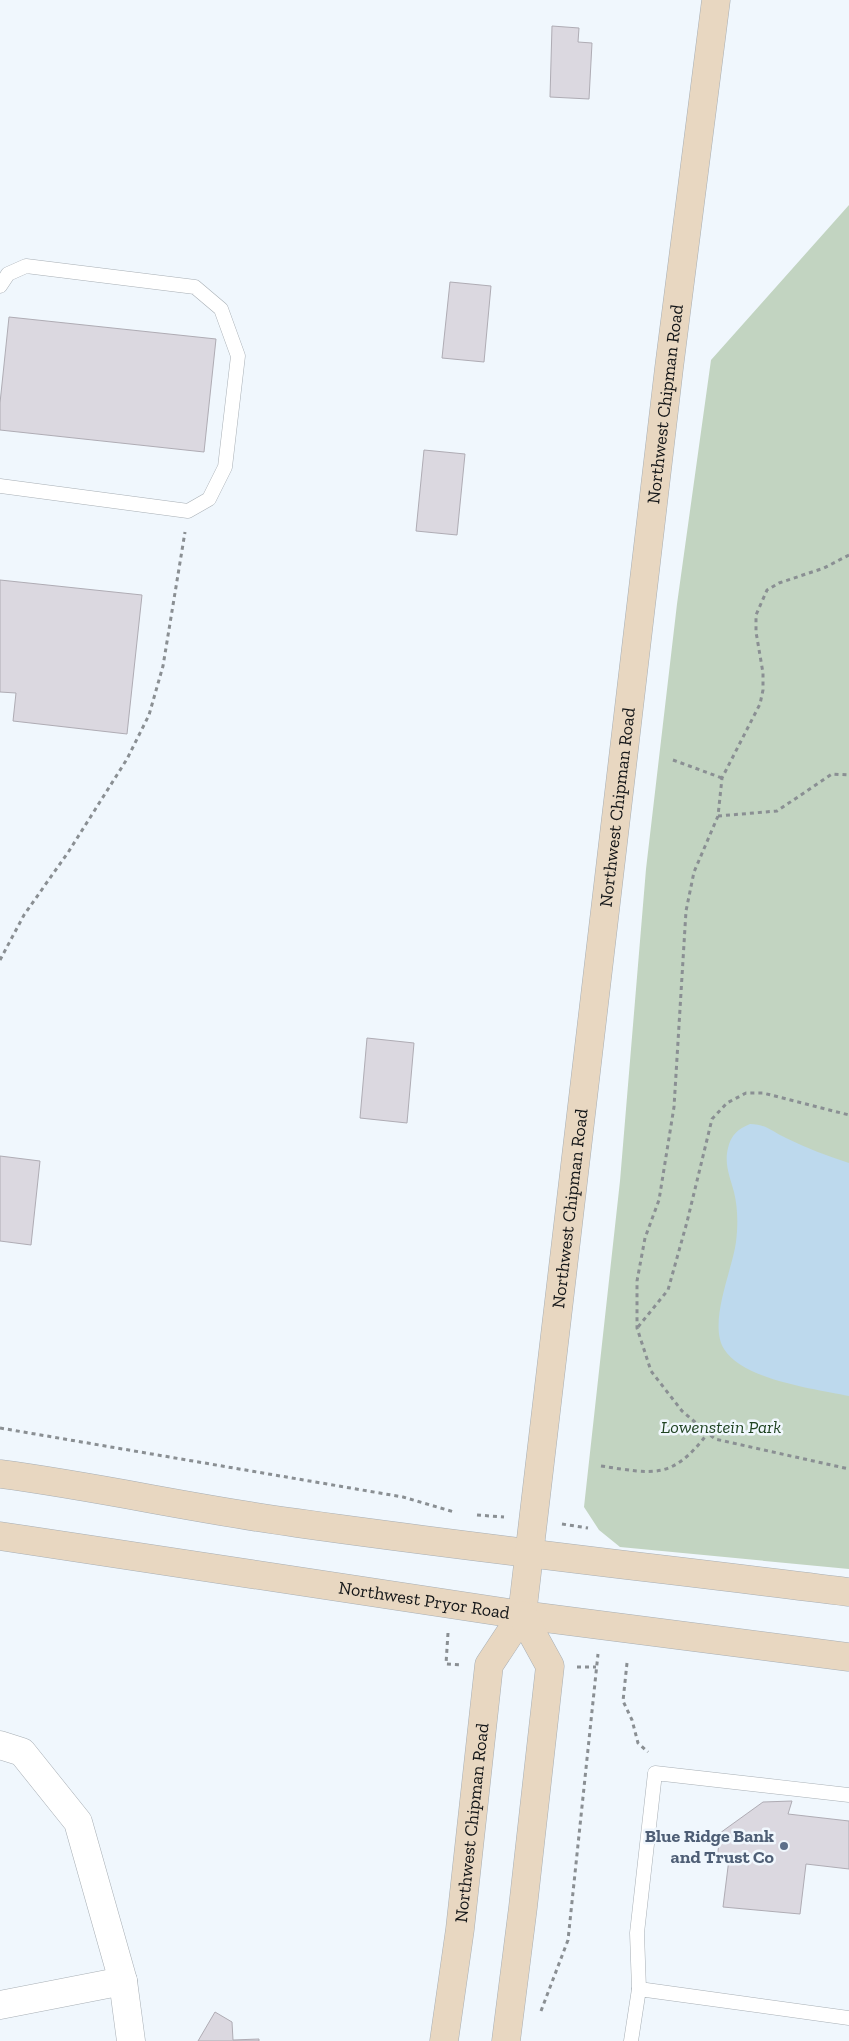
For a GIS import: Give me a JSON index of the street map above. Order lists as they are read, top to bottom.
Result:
{
  "streets": {
    "main road": ["Northwest Chipman Road", "Northwest Pryor Road"]
  },
  "crossings": [
    ["Northwest Chipman Road", "Northwest Pryor Road"]
  ],
  "parks": ["Lowenstein Park"],
  "places": ["Blue Ridge Bank and Trust Co"]
}
